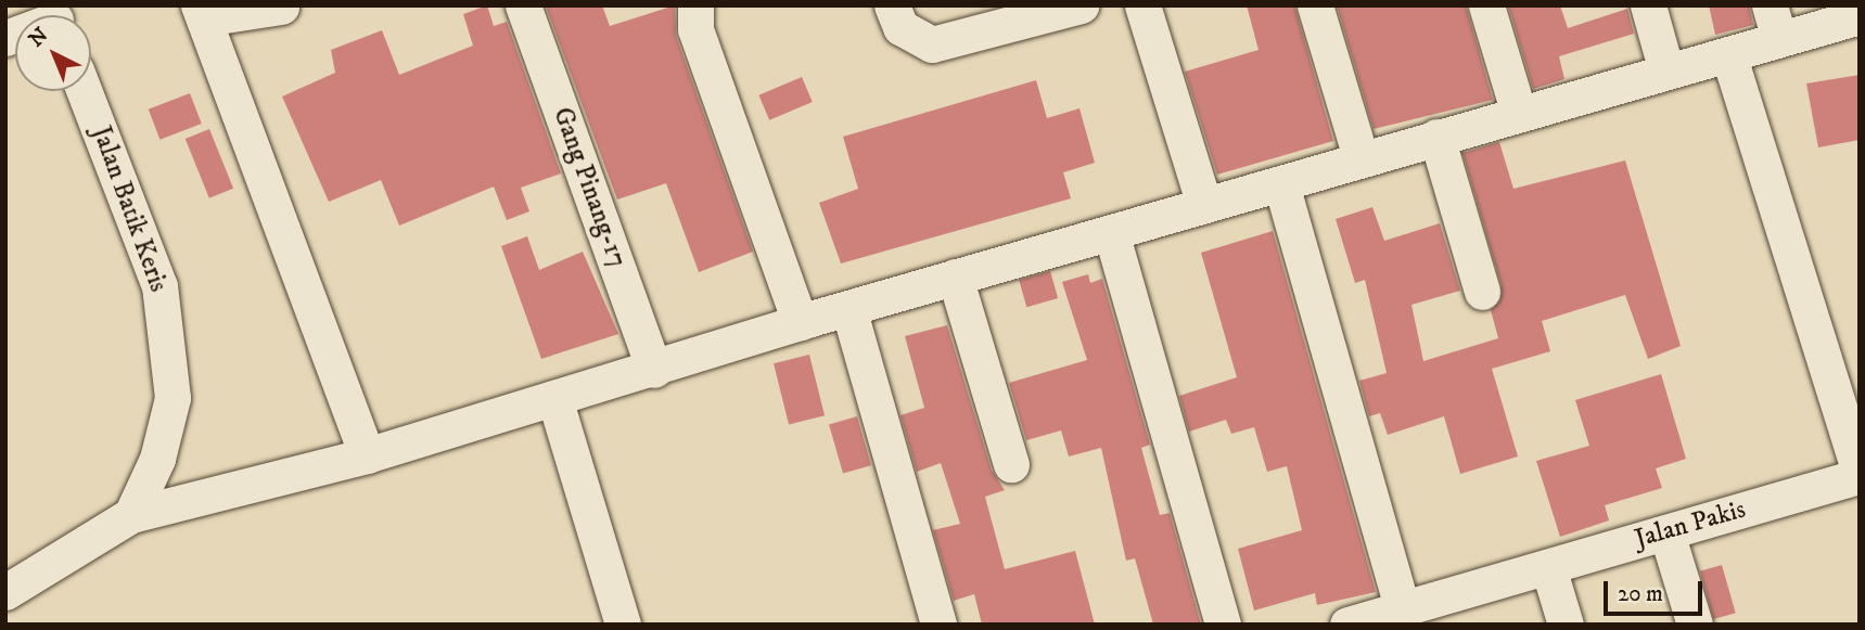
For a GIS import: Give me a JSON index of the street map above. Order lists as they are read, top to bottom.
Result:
{
  "streets": {
    "street": ["Gang Pinang-17", "Jalan Batik Keris", "Jalan Pakis"]
  },
  "scale_bar": "20 m",
  "north": "top left"
}
